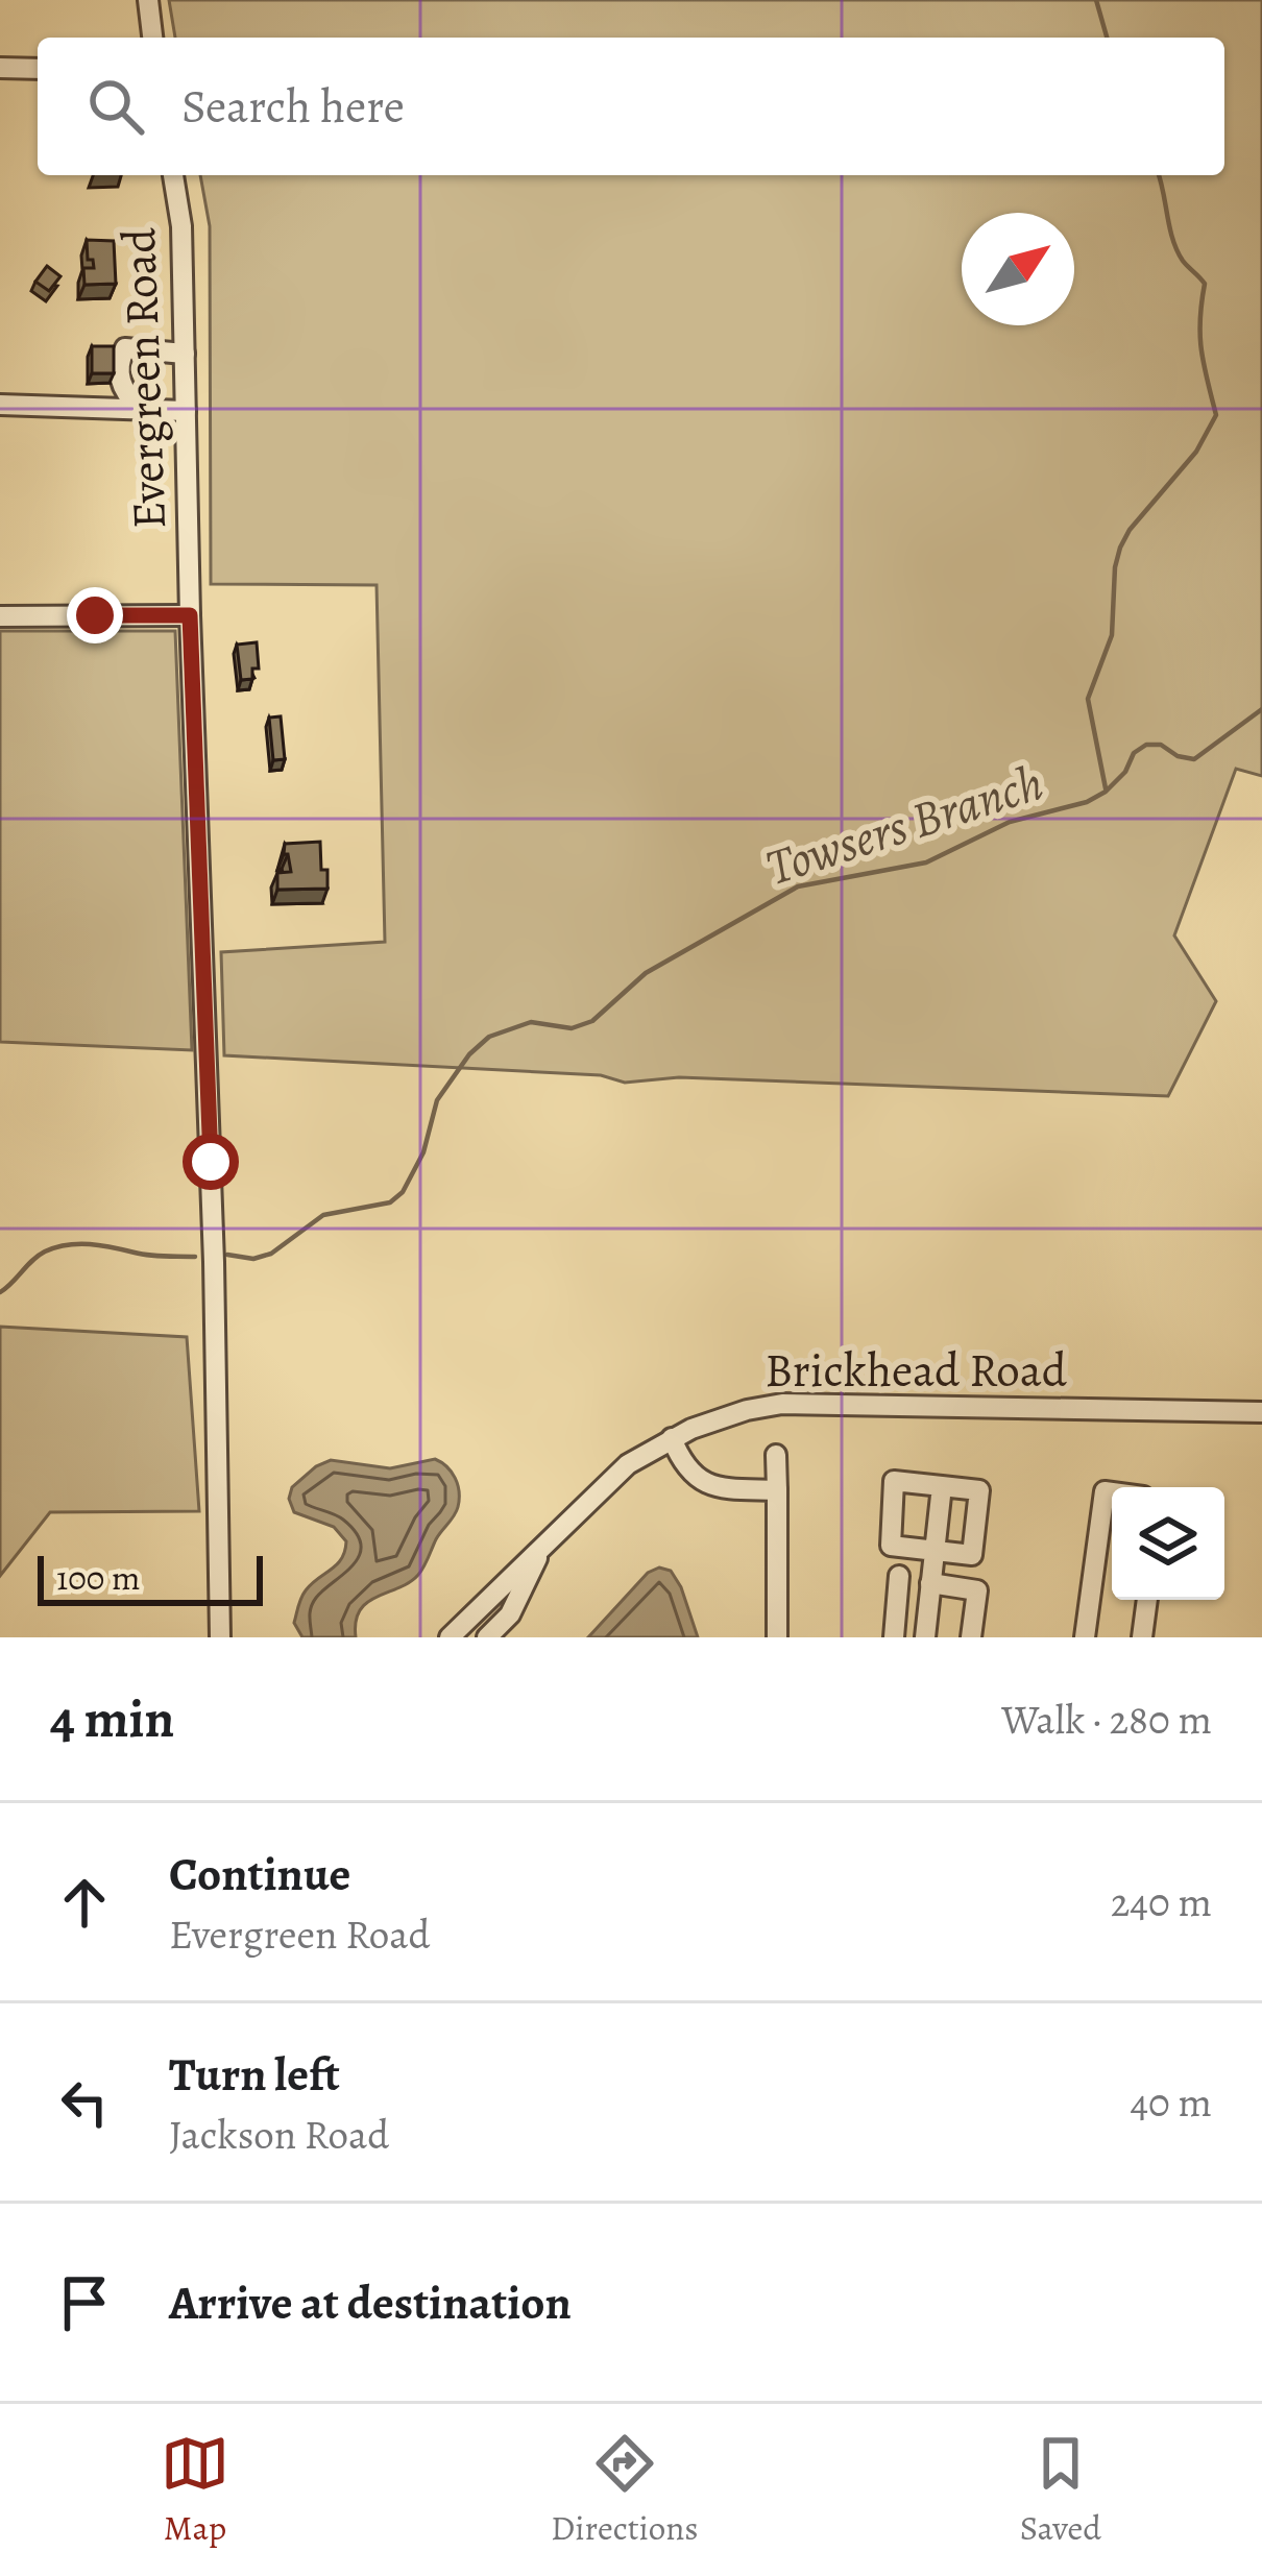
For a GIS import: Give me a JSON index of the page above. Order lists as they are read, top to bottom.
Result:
{
  "streets": {
    "street": ["Evergreen Road", "Brickhead Road"]
  },
  "water": ["Towsers Branch"],
  "scale_bar": "100 m",
  "north": "top right",
  "page": {
    "search": "Search here",
    "scale": "100 m",
    "heading": ["4 min", "Walk · 280 m"],
    "list": [
      ["Continue", "Evergreen Road", "240 m"],
      ["Turn left", "Jackson Road", "40 m"],
      "Arrive at destination"
    ],
    "nav": ["Map", "Directions", "Saved"]
  }
}
